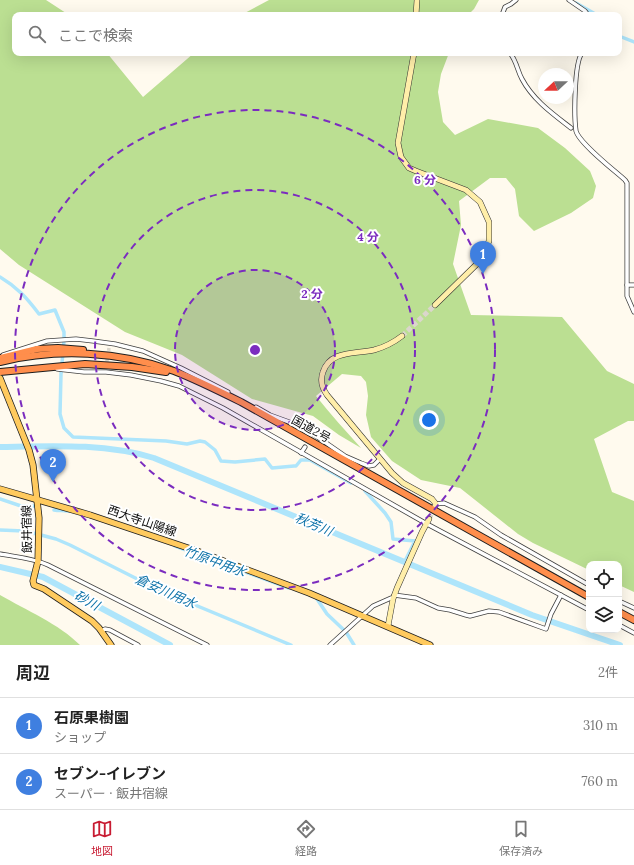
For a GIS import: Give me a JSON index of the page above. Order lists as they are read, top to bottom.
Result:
{
  "streets": {
    "highway": ["国道2号"],
    "main road": ["西大寺山陽線", "飯井宿線"]
  },
  "crossings": [
    ["西大寺山陽線", "飯井宿線"]
  ],
  "water": [
    "秋芳川",
    "竹原中用水",
    "倉安川用水",
    "砂川"
  ],
  "north": "left",
  "page": {
    "search": "ここで検索",
    "pins": ["1", "2"],
    "heading": ["周辺", "2件"],
    "list": [
      {
        "mark": "1",
        "name": "石原果樹園",
        "note": "ショップ",
        "value": "310 m"
      },
      {
        "mark": "2",
        "name": "セブン-イレブン",
        "note": "スーパー · 飯井宿線",
        "value": "760 m"
      }
    ],
    "nav": ["地図", "経路", "保存済み"]
  },
  "rings": ["6 分", "4 分", "2 分"]
}
